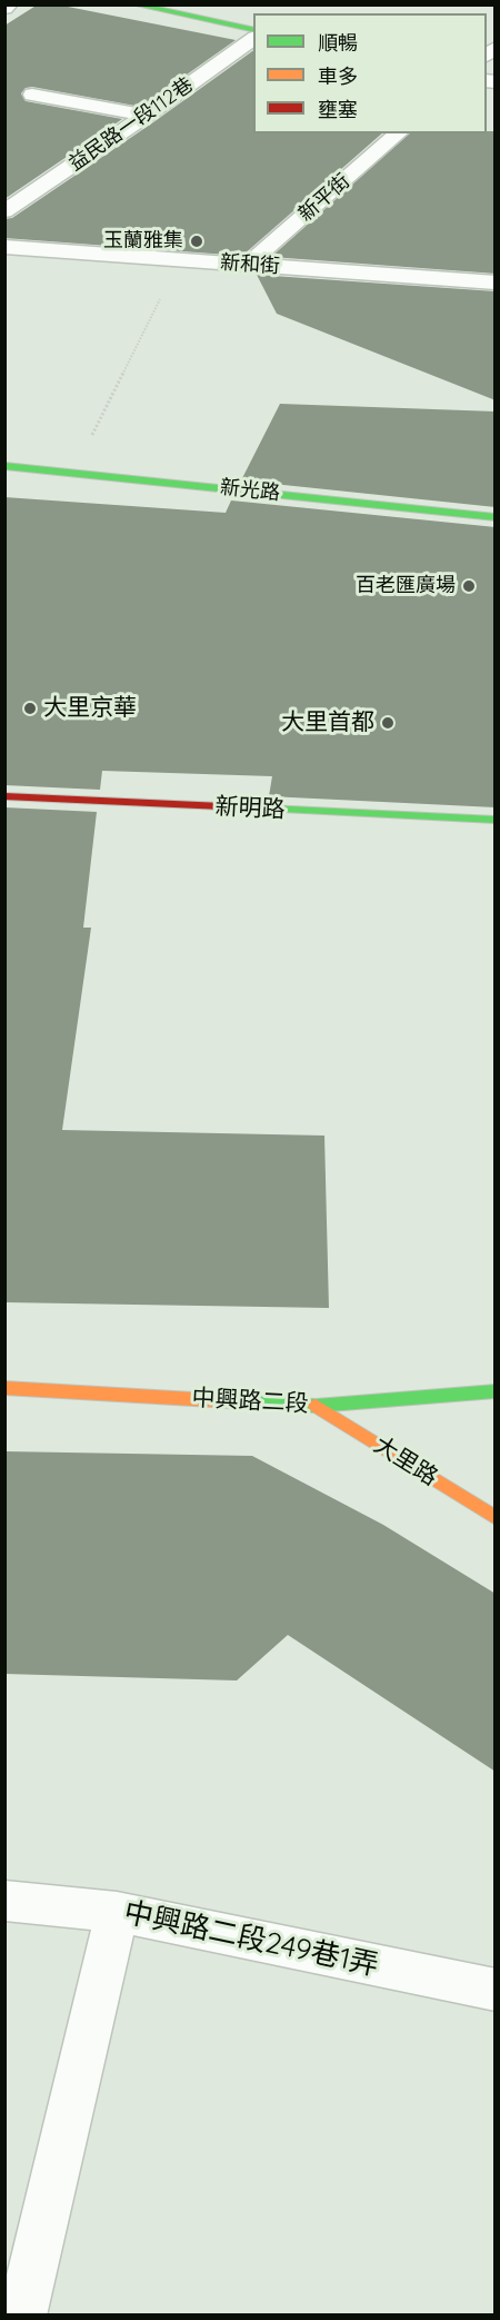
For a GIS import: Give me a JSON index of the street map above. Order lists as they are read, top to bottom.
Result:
{
  "streets": {
    "street": [
      "新光路",
      "新明路",
      "中興路二段",
      "大里路"
    ],
    "lane": [
      "益民路一段112巷",
      "新平街",
      "新和街",
      "中興路二段249巷1弄"
    ]
  },
  "crossings": [
    ["新平街", "新和街"],
    ["中興路二段", "大里路"]
  ],
  "places": [
    "玉蘭雅集",
    "百老匯廣場",
    "大里京華",
    "大里首都"
  ],
  "legend": ["順暢", "車多", "壅塞"]
}
